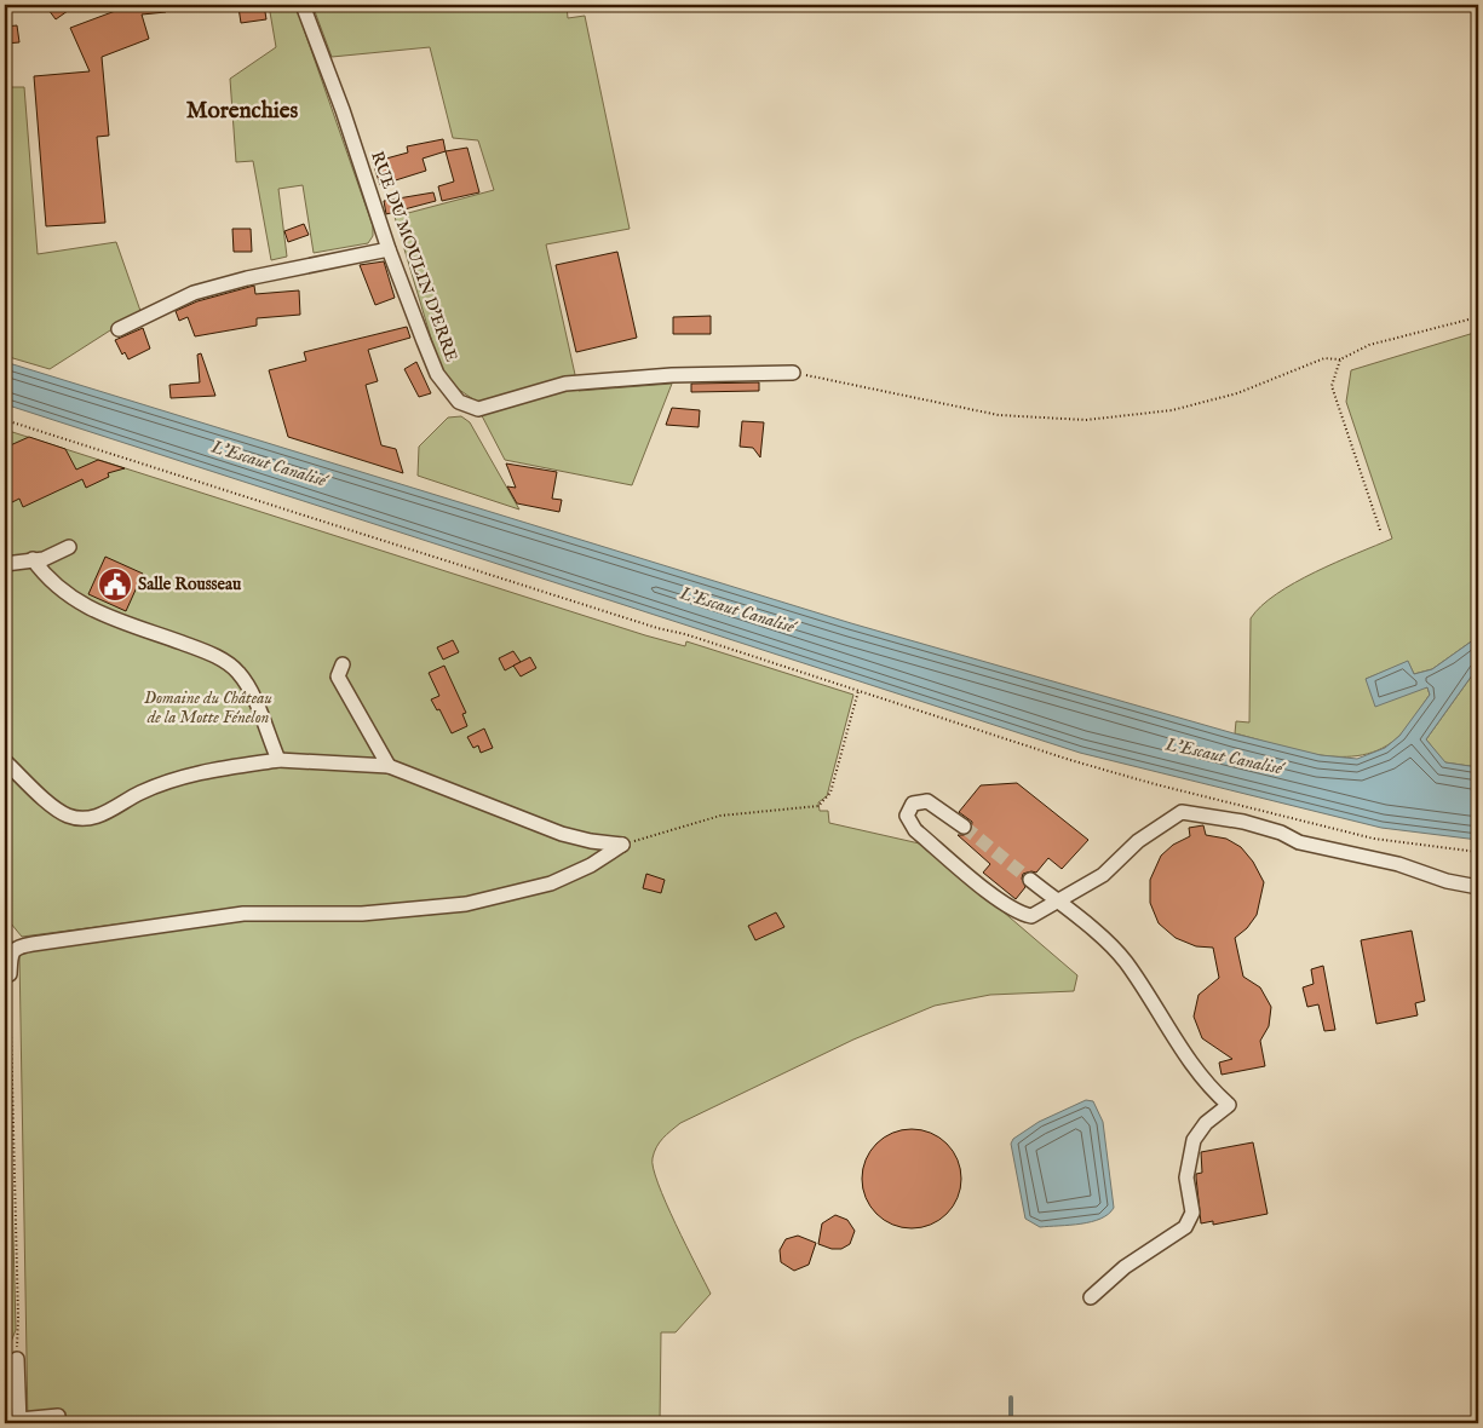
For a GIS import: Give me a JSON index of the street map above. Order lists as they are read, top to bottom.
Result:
{
  "streets": {
    "street": ["RUE DU MOULIN D'ERRE"]
  },
  "districts": ["Morenchies"],
  "water": ["L'Escaut Canalisé"],
  "parks": ["Domaine du Château de la Motte Fénelon"],
  "places": {
    "public building": ["Salle Rousseau"]
  }
}
